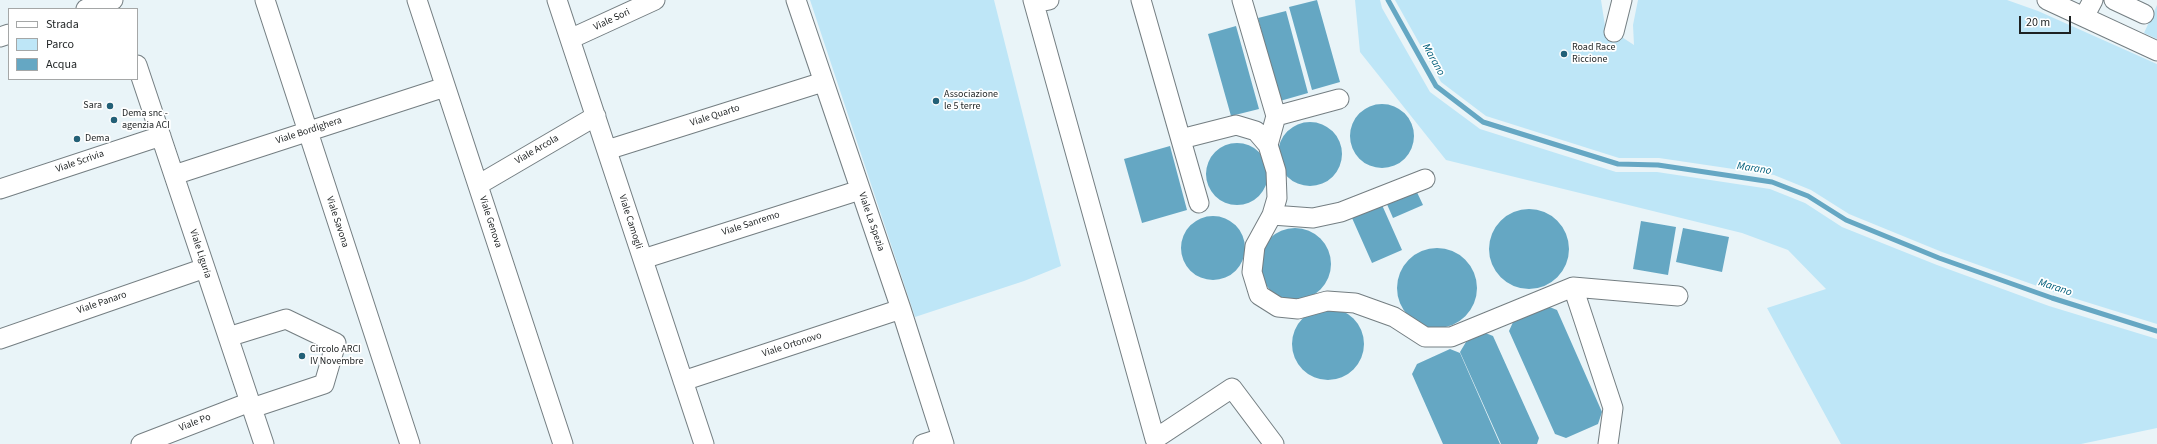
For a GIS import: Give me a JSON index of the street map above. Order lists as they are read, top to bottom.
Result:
{
  "streets": {
    "street": [
      "Viale Sori",
      "Viale Quarto",
      "Viale Bordighera",
      "Viale Arcola",
      "Viale Scrivia",
      "Viale Savona",
      "Viale Genova",
      "Viale Camogli",
      "Viale La Spezia",
      "Viale Sanremo",
      "Viale Liguria",
      "Viale Panaro",
      "Viale Ortonovo",
      "Viale Po"
    ]
  },
  "crossings": [
    ["Viale Sori", "Viale Camogli"],
    ["Viale Quarto", "Viale Camogli"],
    ["Viale Quarto", "Viale La Spezia"],
    ["Viale Bordighera", "Viale Savona"],
    ["Viale Bordighera", "Viale Genova"],
    ["Viale Bordighera", "Viale Liguria"],
    ["Viale Arcola", "Viale Genova"],
    ["Viale Arcola", "Viale Camogli"],
    ["Viale Scrivia", "Viale Liguria"],
    ["Viale Camogli", "Viale Sanremo"],
    ["Viale Camogli", "Viale Ortonovo"],
    ["Viale La Spezia", "Viale Sanremo"],
    ["Viale La Spezia", "Viale Ortonovo"],
    ["Viale Liguria", "Viale Panaro"],
    ["Viale Liguria", "Viale Po"]
  ],
  "water": ["Marano"],
  "places": [
    "Road Race Riccione",
    "Associazione le 5 terre",
    "Sara",
    "Dema snc - agenzia ACI",
    "Dema",
    "Circolo ARCI IV Novembre"
  ],
  "legend": ["Strada", "Parco", "Acqua"],
  "scale_bar": "20 m"
}
